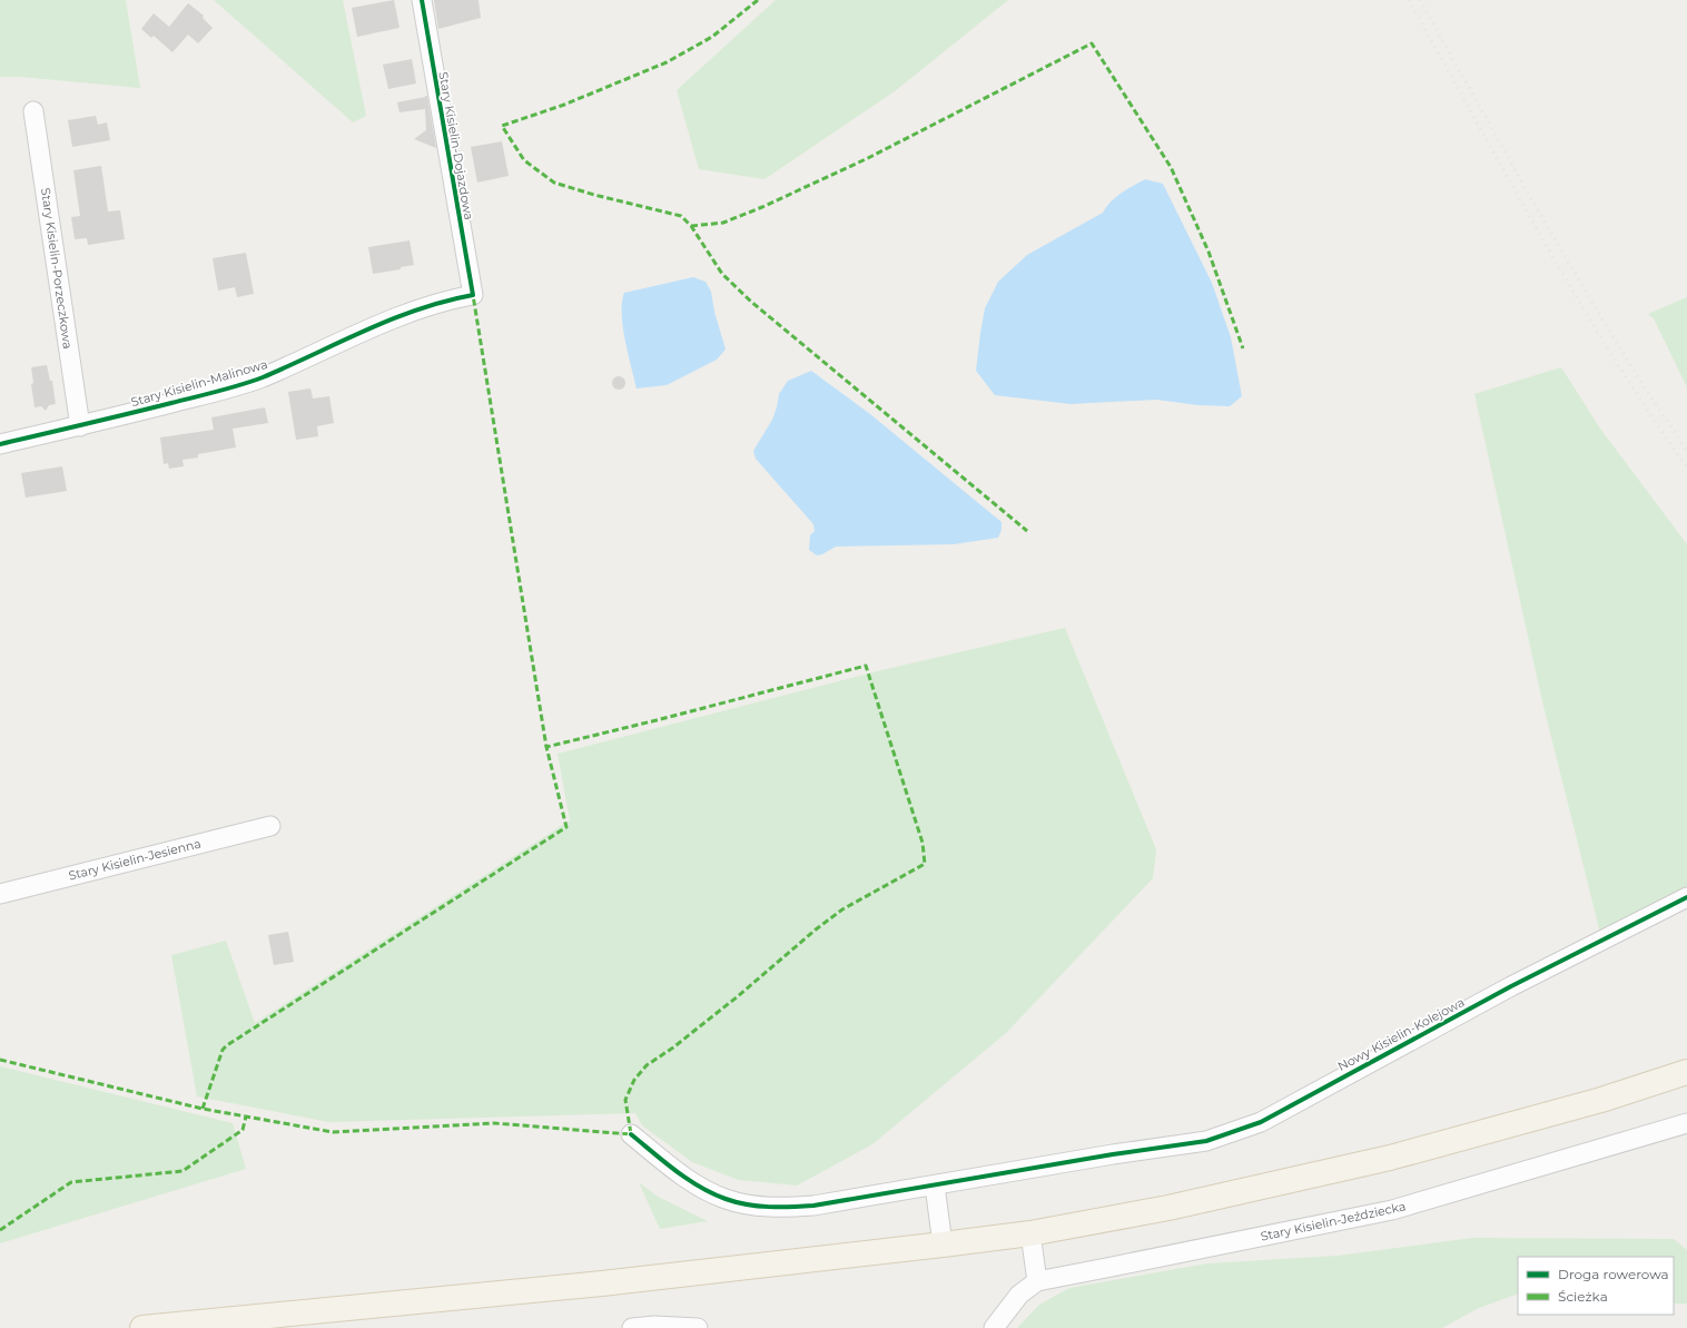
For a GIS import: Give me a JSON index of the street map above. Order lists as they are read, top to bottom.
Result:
{
  "streets": {
    "street": [
      "Stary Kisielin-Dojazdowa",
      "Stary Kisielin-Porzeczkowa",
      "Stary Kisielin-Malinowa",
      "Stary Kisielin-Jesienna",
      "Nowy Kisielin-Kolejowa",
      "Stary Kisielin-Jeździecka"
    ]
  },
  "crossings": [
    ["Stary Kisielin-Dojazdowa", "Stary Kisielin-Malinowa"],
    ["Stary Kisielin-Porzeczkowa", "Stary Kisielin-Malinowa"]
  ],
  "legend": ["Droga rowerowa", "Ścieżka"]
}
